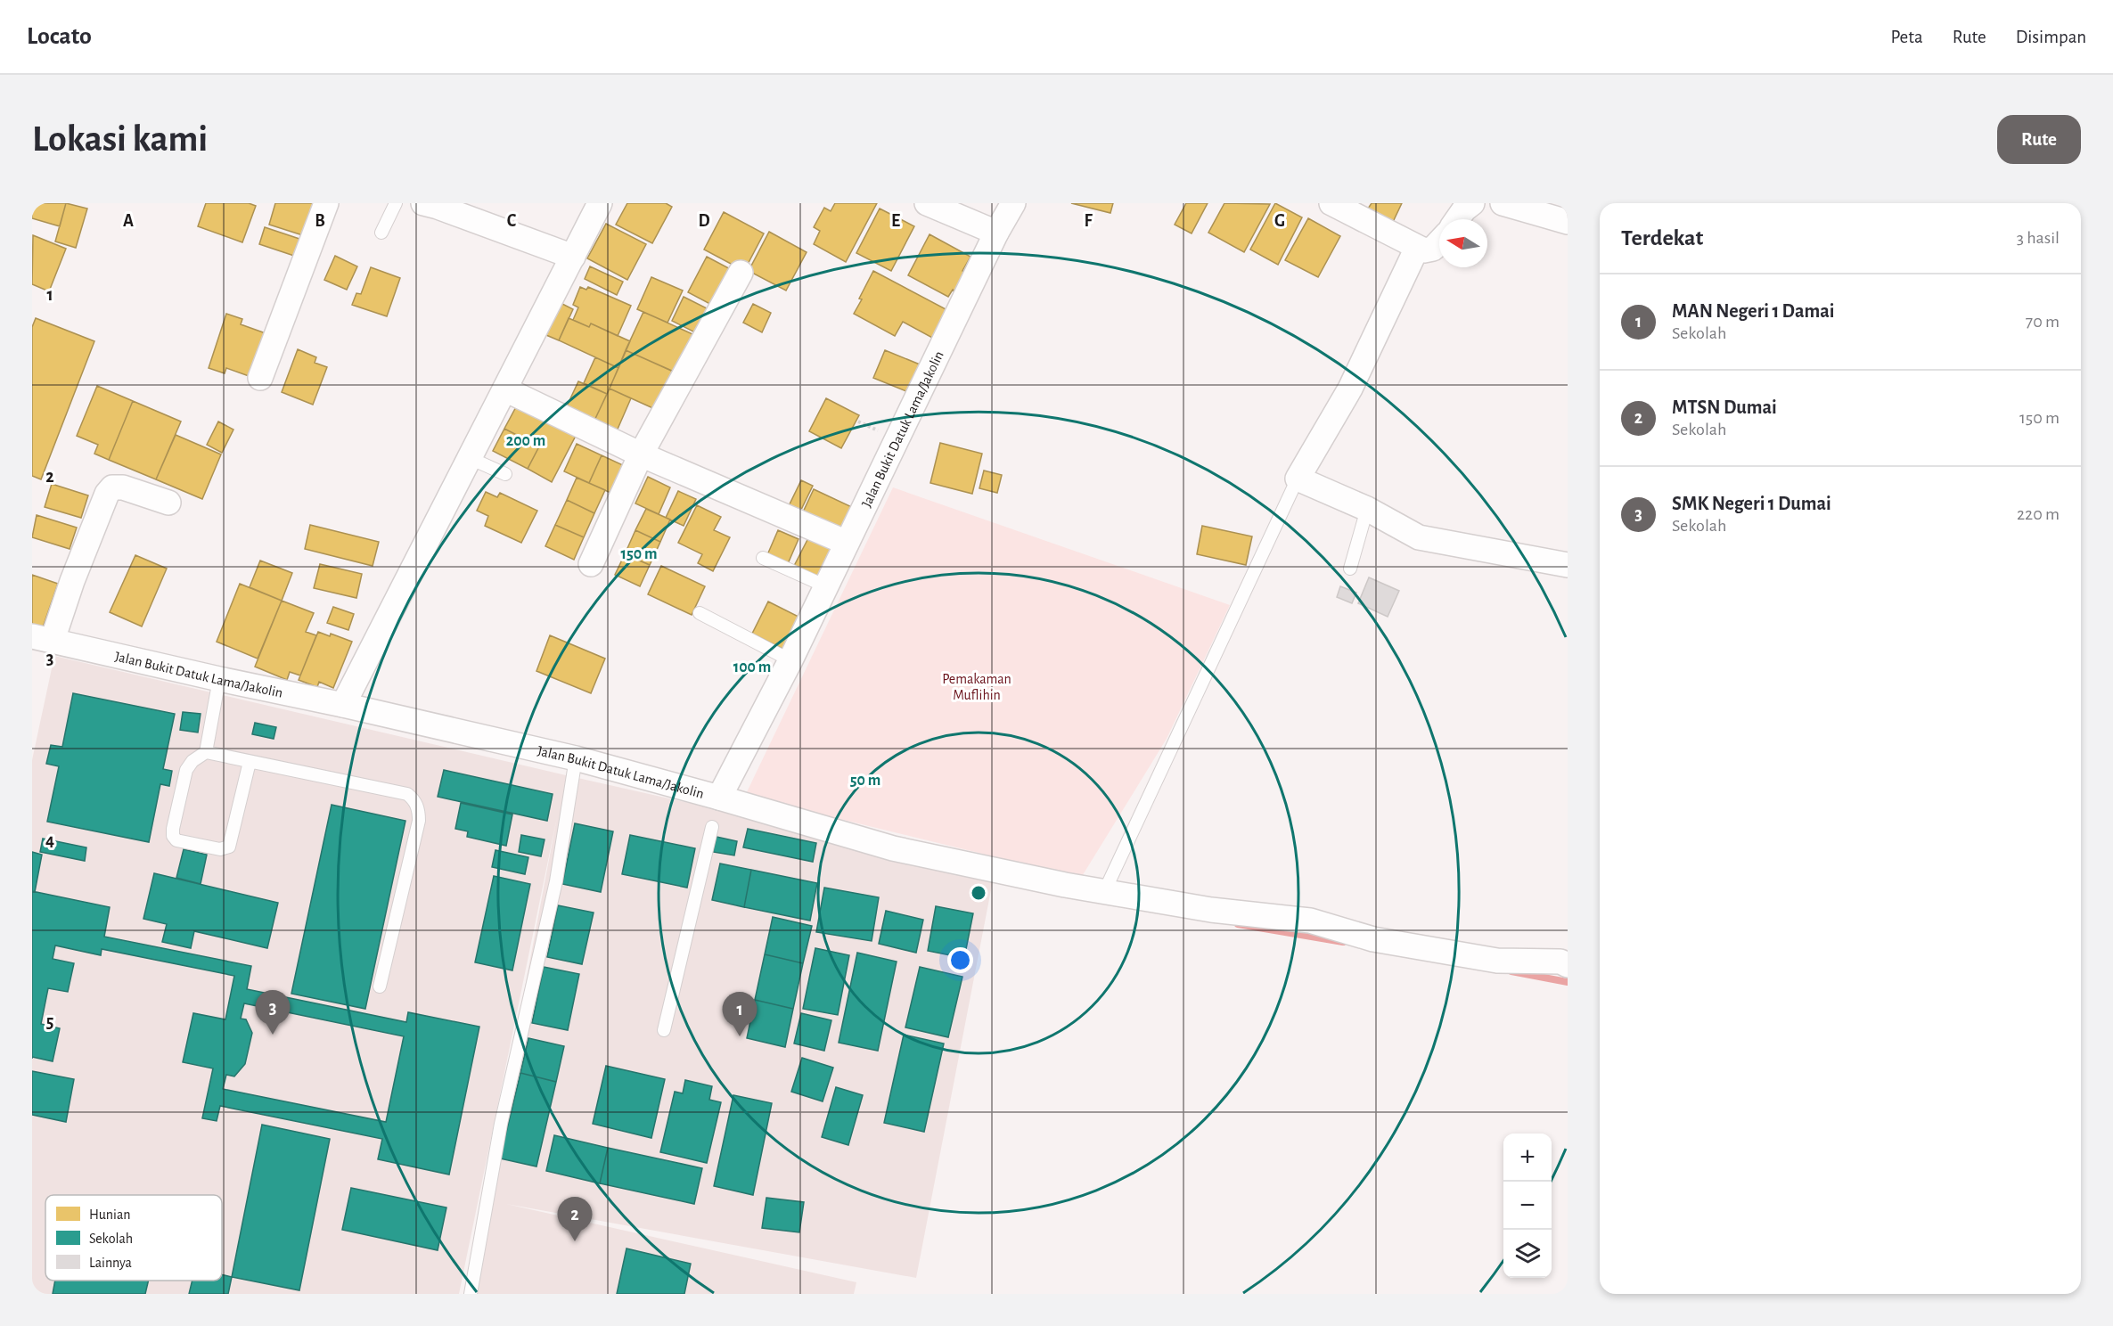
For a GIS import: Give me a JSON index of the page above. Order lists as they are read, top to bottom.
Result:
{
  "streets": {
    "street": ["Jalan Bukit Datuk Lama/Jakolin"]
  },
  "parks": ["Pemakaman Muflihin"],
  "legend": ["Hunian", "Sekolah", "Lainnya"],
  "north": "left",
  "page": {
    "header": "Locato",
    "nav": ["Peta", "Rute", "Disimpan"],
    "buttons": "Rute",
    "title": "Lokasi kami",
    "heading": ["Terdekat", "3 hasil"],
    "list": [
      {
        "mark": "1",
        "name": "MAN Negeri 1 Damai",
        "note": "Sekolah",
        "value": "70 m"
      },
      {
        "mark": "2",
        "name": "MTSN Dumai",
        "note": "Sekolah",
        "value": "150 m"
      },
      {
        "mark": "3",
        "name": "SMK Negeri 1 Dumai",
        "note": "Sekolah",
        "value": "220 m"
      }
    ],
    "pins": ["3", "1", "2"],
    "map_buttons": ["+", "−"]
  },
  "grid": {
    "columns": [
      "A",
      "B",
      "C",
      "D",
      "E",
      "F",
      "G"
    ],
    "rows": [
      "1",
      "2",
      "3",
      "4",
      "5"
    ]
  },
  "rings": [
    "200 m",
    "150 m",
    "100 m",
    "50 m"
  ]
}
